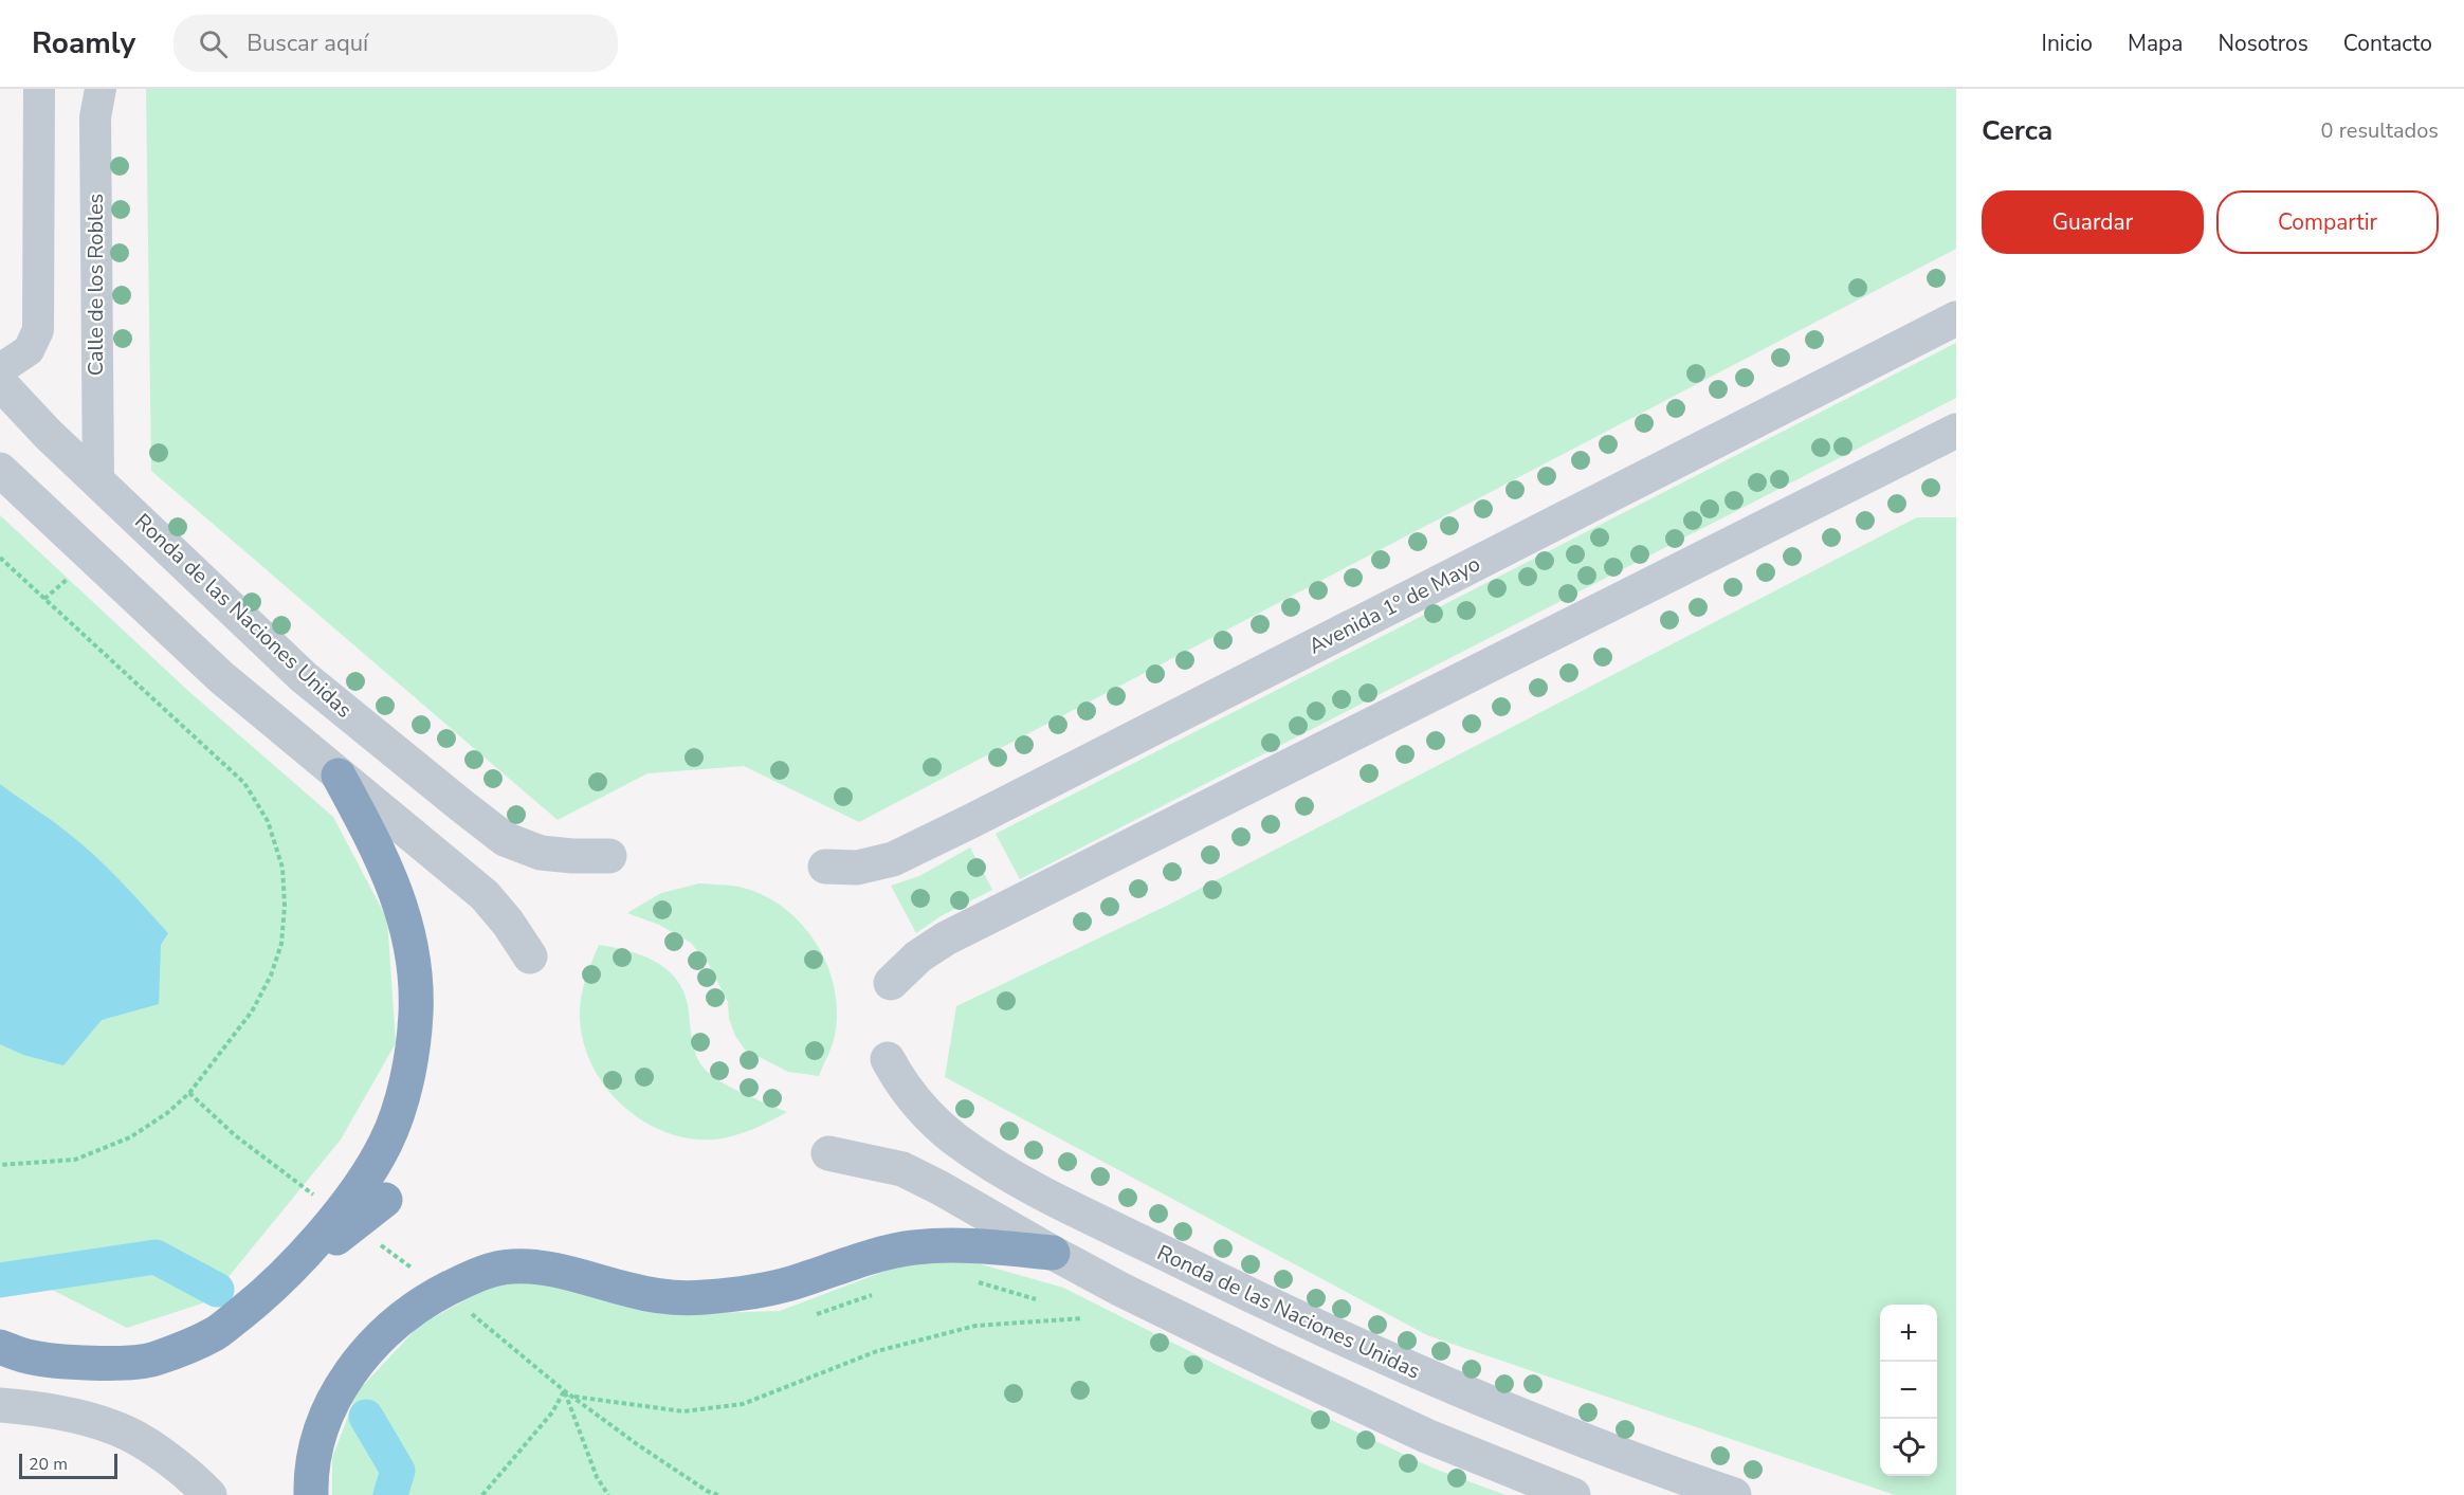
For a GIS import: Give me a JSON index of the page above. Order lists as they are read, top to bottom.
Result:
{
  "streets": {
    "street": ["Calle de los Robles", "Avenida 1º de Mayo", "Ronda de las Naciones Unidas"]
  },
  "crossings": [
    ["Calle de los Robles", "Ronda de las Naciones Unidas"]
  ],
  "scale_bar": "20 m",
  "page": {
    "header": "Roamly",
    "search": "Buscar aquí",
    "nav": [
      "Inicio",
      "Mapa",
      "Nosotros",
      "Contacto"
    ],
    "heading": ["Cerca", "0 resultados"],
    "buttons": ["Guardar", "Compartir"],
    "map_buttons": ["+", "−"],
    "scale": "20 m"
  }
}
